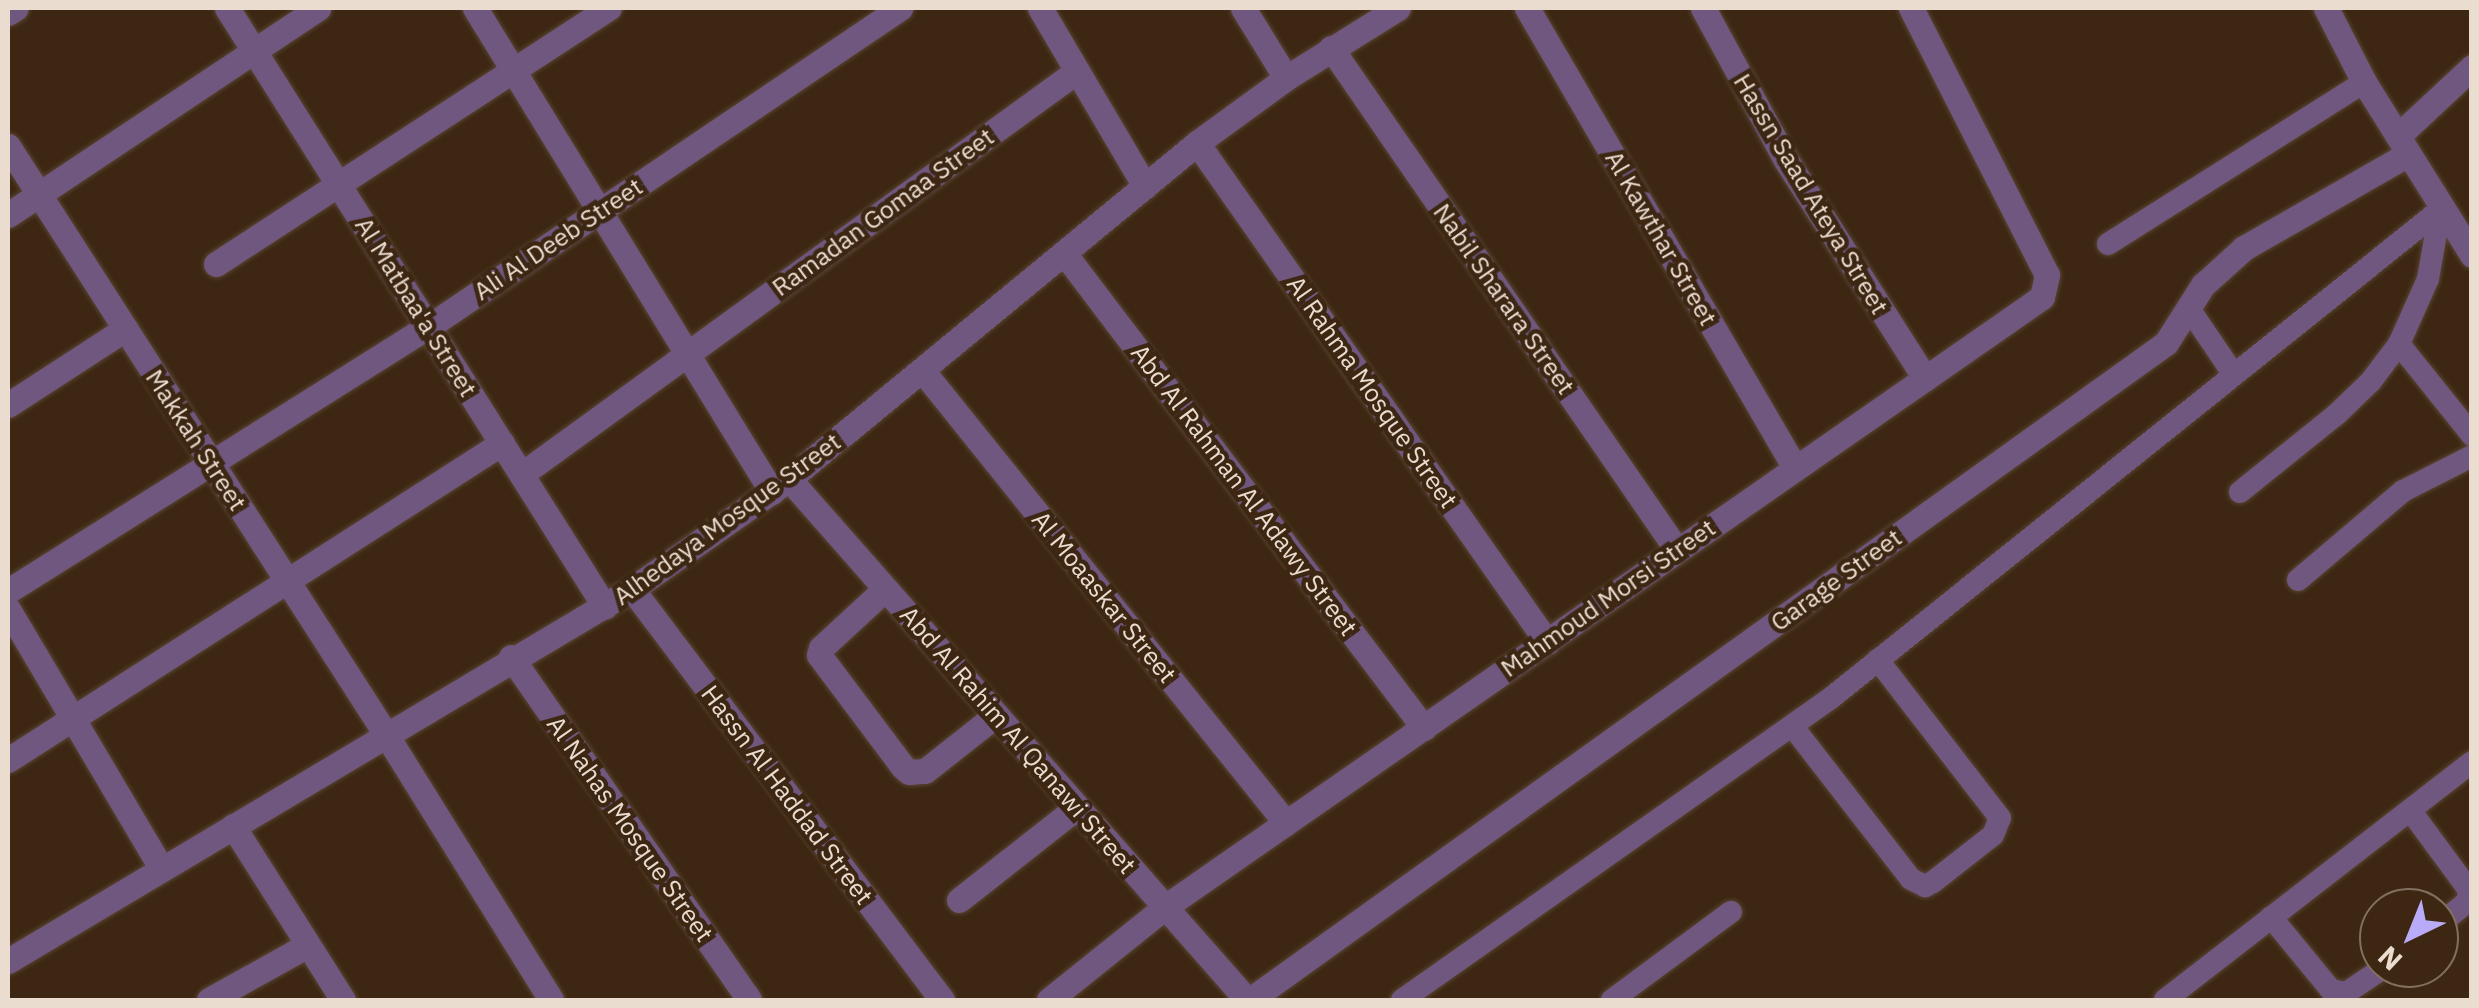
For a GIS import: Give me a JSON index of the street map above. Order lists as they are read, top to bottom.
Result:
{
  "streets": {
    "street": [
      "Hassn Saad Ateya Street",
      "Ramadan Gomaa Street",
      "Al Kawthar Street",
      "Ali Al Deeb Street",
      "Nabil Sharara Street",
      "Al Matbaa'a Street",
      "Al Rahma Mosque Street",
      "Makkah Street",
      "Abd Al Rahman Al Adawy Street",
      "Alhedaya Mosque Street",
      "Garage Street",
      "Al Moaaskar Street",
      "Mahmoud Morsi Street",
      "Abd Al Rahim Al Qanawi Street",
      "Hassn Al Haddad Street",
      "Al Nahas Mosque Street"
    ]
  },
  "crossings": [
    ["Hassn Saad Ateya Street", "Mahmoud Morsi Street"],
    ["Ramadan Gomaa Street", "Al Matbaa'a Street"],
    ["Ramadan Gomaa Street", "Abd Al Rahim Al Qanawi Street"],
    ["Al Kawthar Street", "Mahmoud Morsi Street"],
    ["Ali Al Deeb Street", "Al Matbaa'a Street"],
    ["Ali Al Deeb Street", "Makkah Street"],
    ["Ali Al Deeb Street", "Abd Al Rahim Al Qanawi Street"],
    ["Nabil Sharara Street", "Alhedaya Mosque Street"],
    ["Nabil Sharara Street", "Mahmoud Morsi Street"],
    ["Al Matbaa'a Street", "Alhedaya Mosque Street"],
    ["Al Rahma Mosque Street", "Alhedaya Mosque Street"],
    ["Al Rahma Mosque Street", "Mahmoud Morsi Street"],
    ["Makkah Street", "Alhedaya Mosque Street"],
    ["Abd Al Rahman Al Adawy Street", "Alhedaya Mosque Street"],
    ["Abd Al Rahman Al Adawy Street", "Mahmoud Morsi Street"],
    ["Alhedaya Mosque Street", "Al Moaaskar Street"],
    ["Alhedaya Mosque Street", "Abd Al Rahim Al Qanawi Street"],
    ["Alhedaya Mosque Street", "Hassn Al Haddad Street"],
    ["Alhedaya Mosque Street", "Al Nahas Mosque Street"],
    ["Garage Street", "Abd Al Rahim Al Qanawi Street"],
    ["Al Moaaskar Street", "Mahmoud Morsi Street"],
    ["Mahmoud Morsi Street", "Abd Al Rahim Al Qanawi Street"]
  ],
  "north": "bottom left"
}
